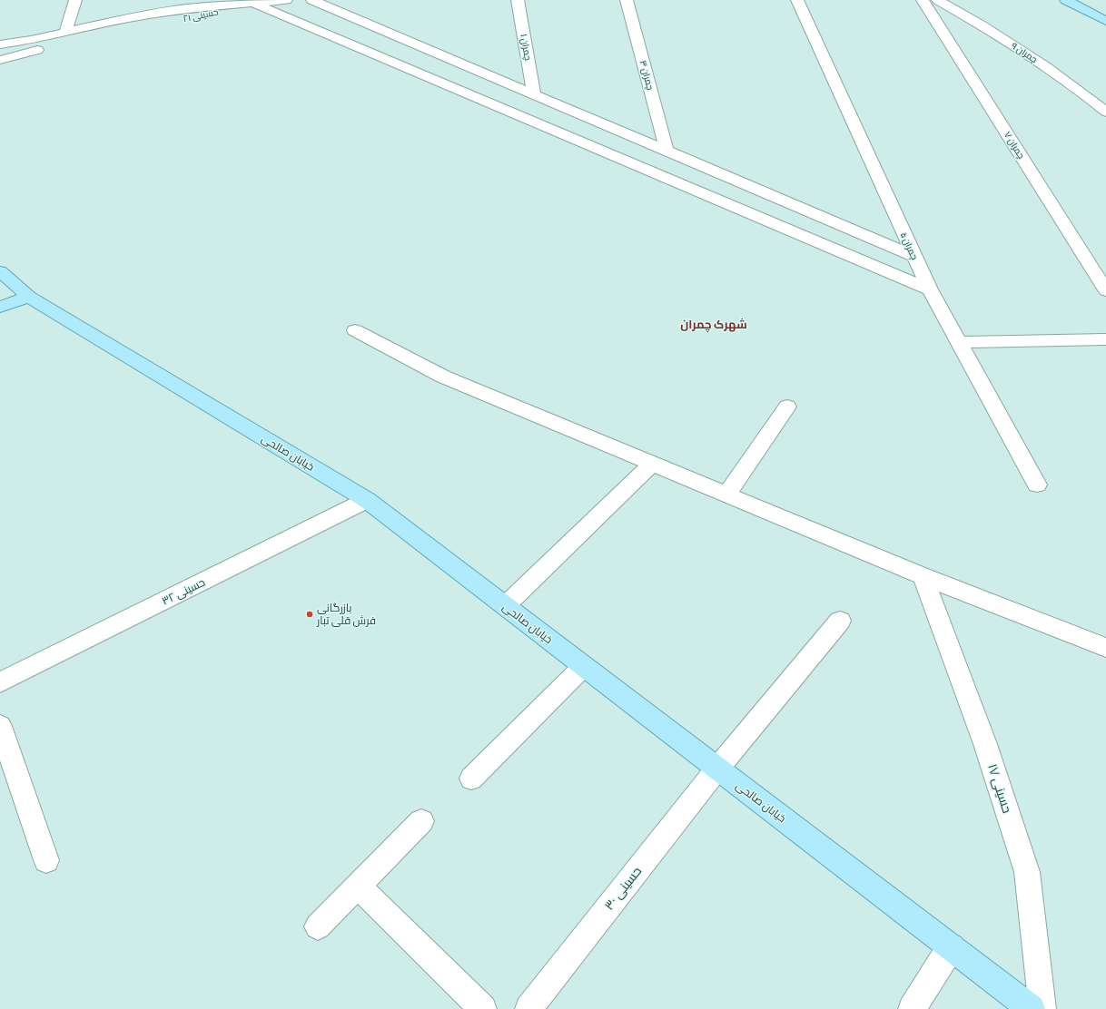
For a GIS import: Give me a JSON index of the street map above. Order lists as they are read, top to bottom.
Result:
{
  "streets": {
    "main road": ["خيابان صالحی"],
    "street": [
      "حسینی ۲۱",
      "چمران ۱",
      "چمران ۹",
      "چمران ۳",
      "چمران ۷",
      "چمران ۵",
      "حسینی ۳۲",
      "حسینی ۱۷",
      "حسینی ۳۰"
    ]
  },
  "crossings": [
    ["خيابان صالحی", "حسینی ۳۲"],
    ["خيابان صالحی", "حسینی ۳۰"]
  ],
  "districts": ["شهرک چمران"],
  "places": ["بازرگانی فرش قلی تبار"]
}
